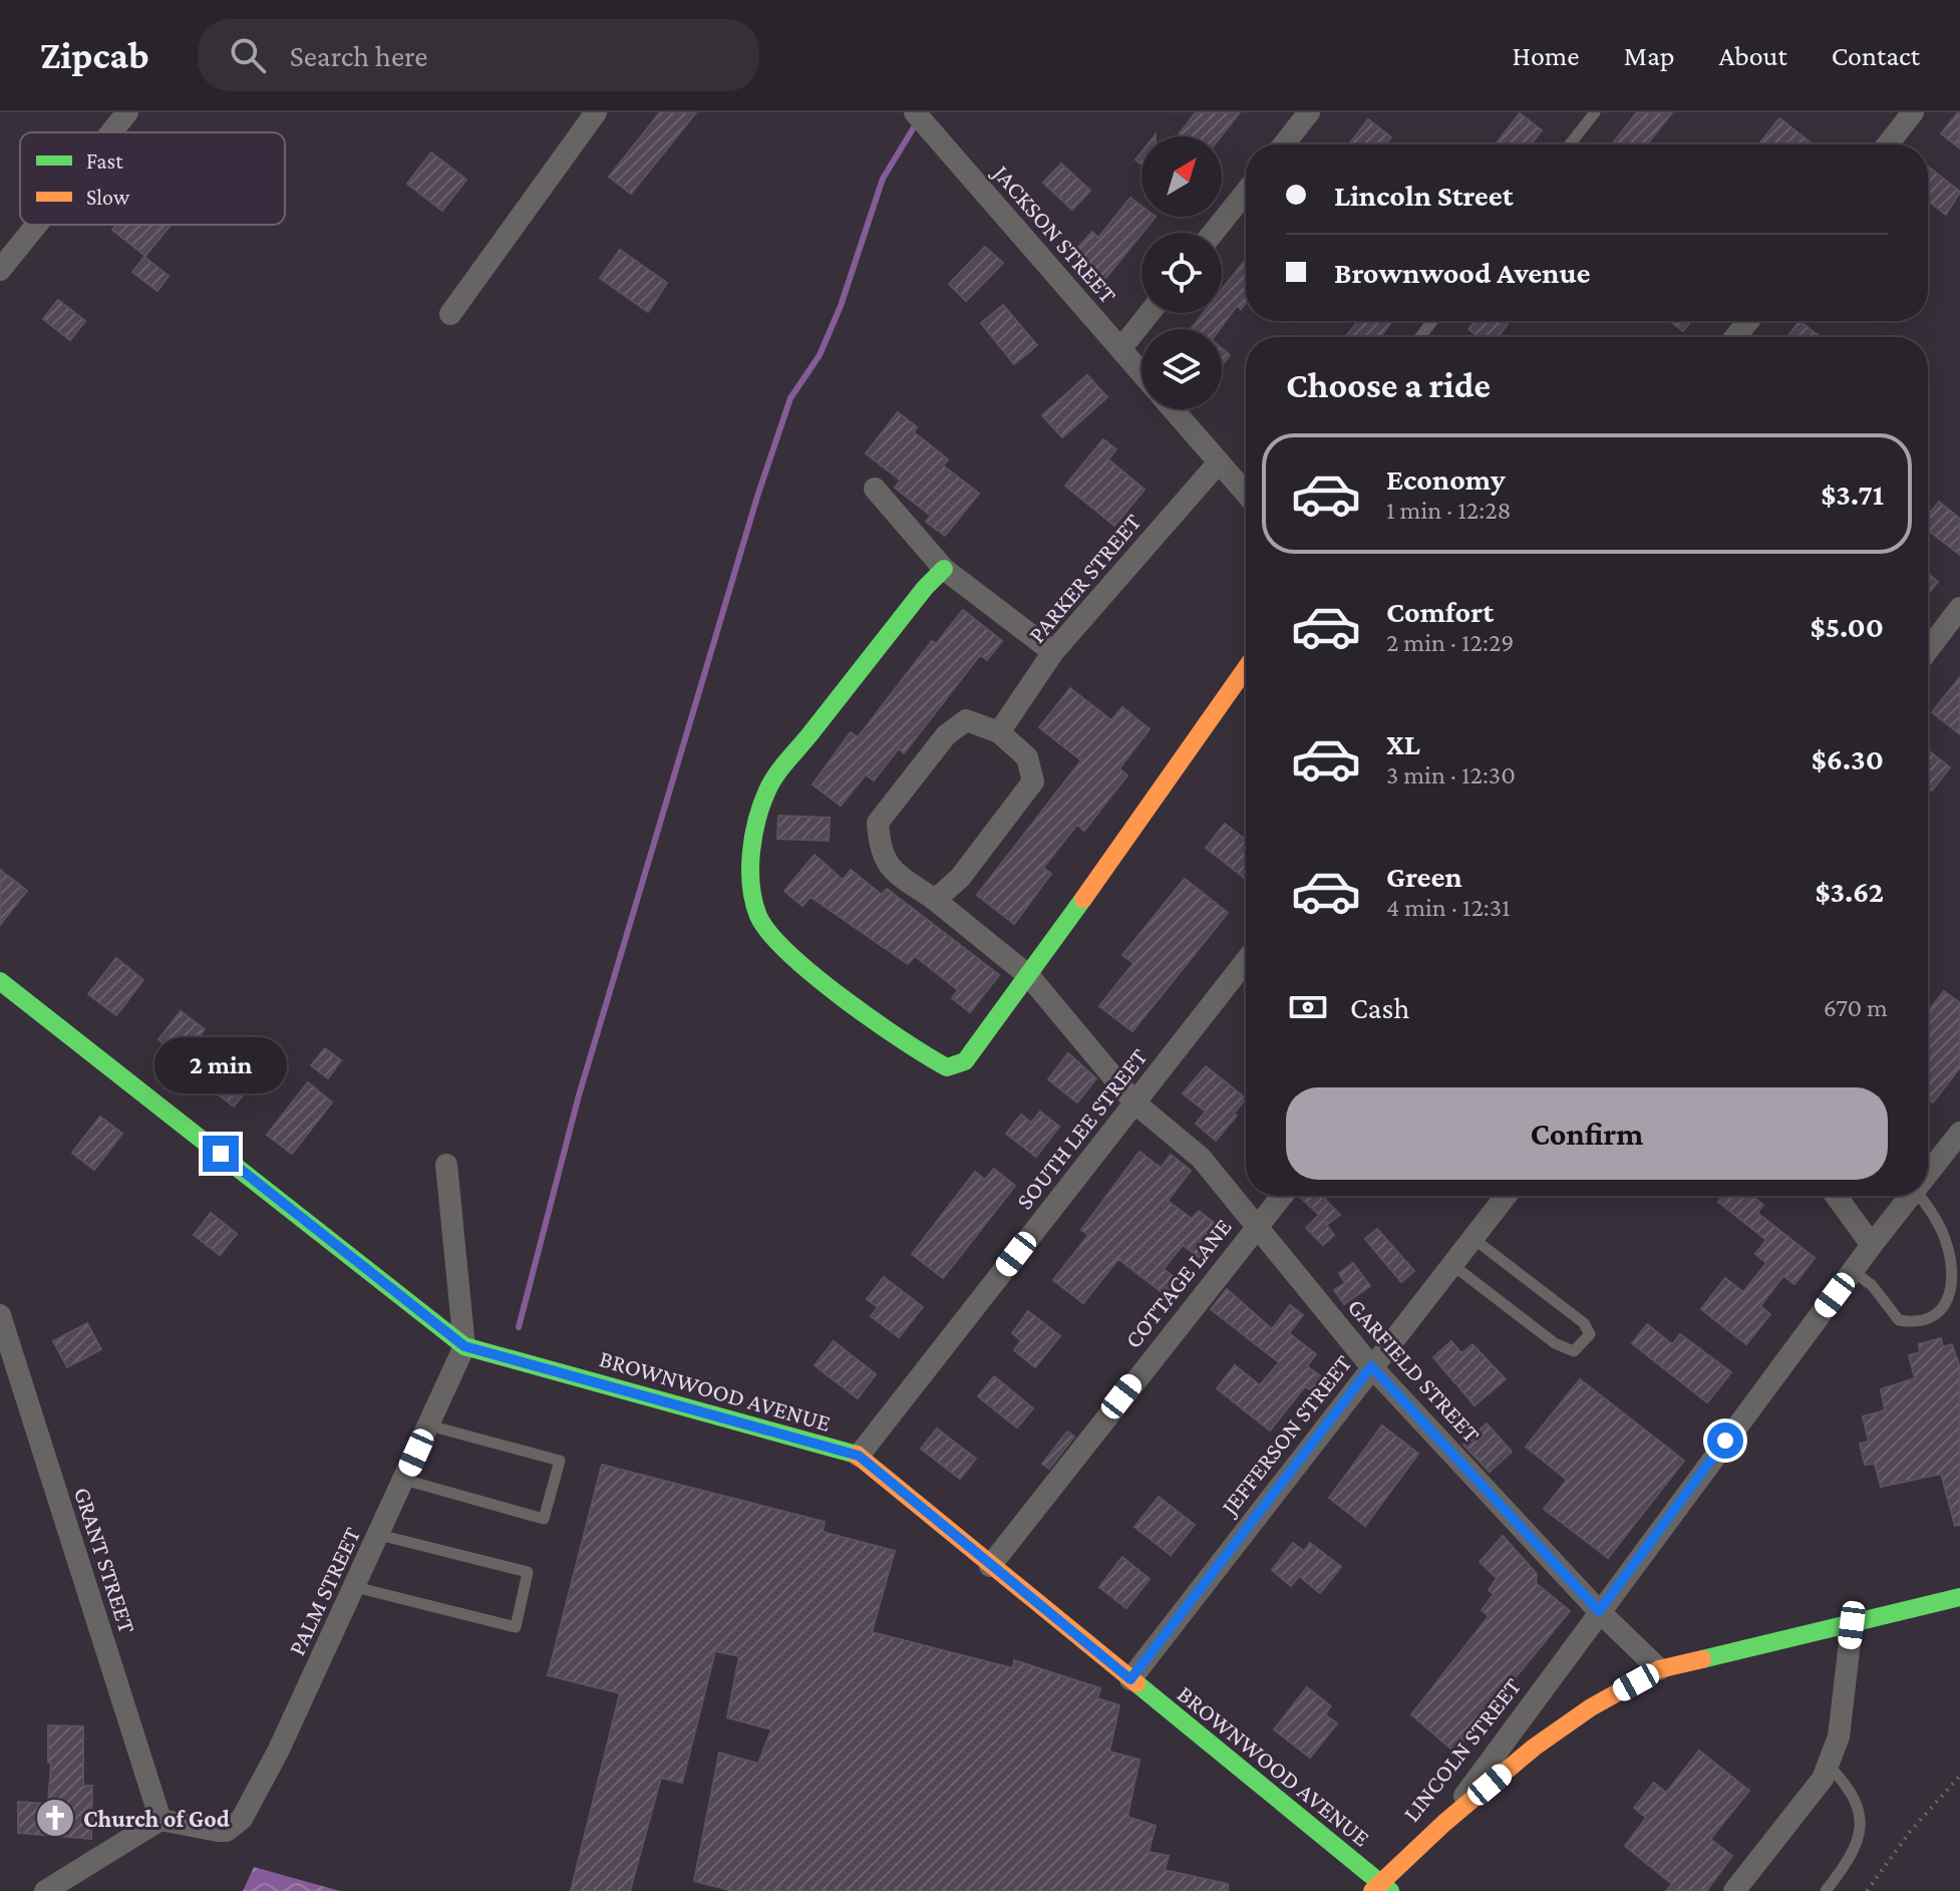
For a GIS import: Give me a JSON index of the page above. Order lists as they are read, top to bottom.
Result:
{
  "streets": {
    "street": [
      "JACKSON STREET",
      "PARKER STREET",
      "SOUTH LEE STREET",
      "COTTAGE LANE",
      "GARFIELD STREET",
      "BROWNWOOD AVENUE",
      "JEFFERSON STREET",
      "GRANT STREET",
      "PALM STREET",
      "LINCOLN STREET"
    ]
  },
  "crossings": [
    ["SOUTH LEE STREET", "GARFIELD STREET"],
    ["SOUTH LEE STREET", "BROWNWOOD AVENUE"],
    ["COTTAGE LANE", "GARFIELD STREET"],
    ["COTTAGE LANE", "BROWNWOOD AVENUE"],
    ["GARFIELD STREET", "JEFFERSON STREET"],
    ["GARFIELD STREET", "LINCOLN STREET"],
    ["BROWNWOOD AVENUE", "JEFFERSON STREET"],
    ["BROWNWOOD AVENUE", "PALM STREET"],
    ["BROWNWOOD AVENUE", "LINCOLN STREET"],
    ["GRANT STREET", "PALM STREET"]
  ],
  "places": {
    "church": ["Church of God"]
  },
  "legend": ["Fast", "Slow"],
  "north": "top right",
  "page": {
    "header": "Zipcab",
    "search": "Search here",
    "nav": [
      "Home",
      "Map",
      "About",
      "Contact"
    ],
    "banner": ["Lincoln Street", "Brownwood Avenue"],
    "heading": "Choose a ride",
    "list": [
      {
        "name": "Economy",
        "note": "1 min · 12:28",
        "value": "$3.71"
      },
      {
        "name": "Comfort",
        "note": "2 min · 12:29",
        "value": "$5.00"
      },
      {
        "name": "XL",
        "note": "3 min · 12:30",
        "value": "$6.30"
      },
      {
        "name": "Green",
        "note": "4 min · 12:31",
        "value": "$3.62"
      }
    ],
    "pay": ["Cash", "670 m"],
    "bubble": "2 min",
    "buttons": "Confirm"
  }
}
